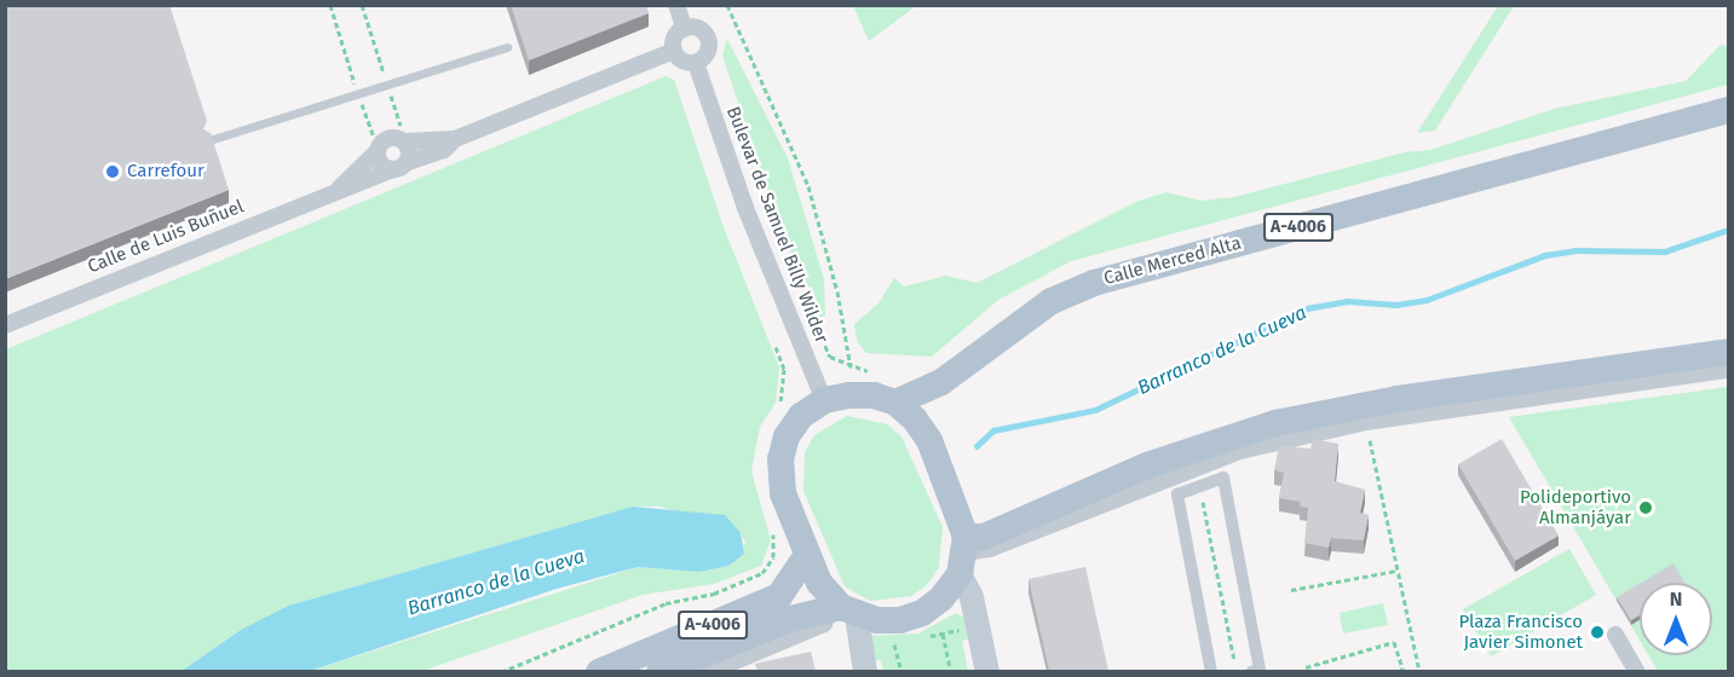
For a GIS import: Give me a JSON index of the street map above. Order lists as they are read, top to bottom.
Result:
{
  "streets": {
    "main road": ["A-4006", "Calle Merced Alta"],
    "street": ["Bulevar de Samuel Billy Wilder", "Calle de Luis Buñuel"]
  },
  "crossings": [
    ["Bulevar de Samuel Billy Wilder", "A-4006"],
    ["Bulevar de Samuel Billy Wilder", "Calle de Luis Buñuel"],
    ["Bulevar de Samuel Billy Wilder", "Calle Merced Alta"],
    ["A-4006", "Calle Merced Alta"]
  ],
  "water": ["Barranco de la Cueva"],
  "places": ["Carrefour", "Polideportivo Almanjáyar", "Plaza Francisco Javier Simonet"],
  "north": "top"
}
